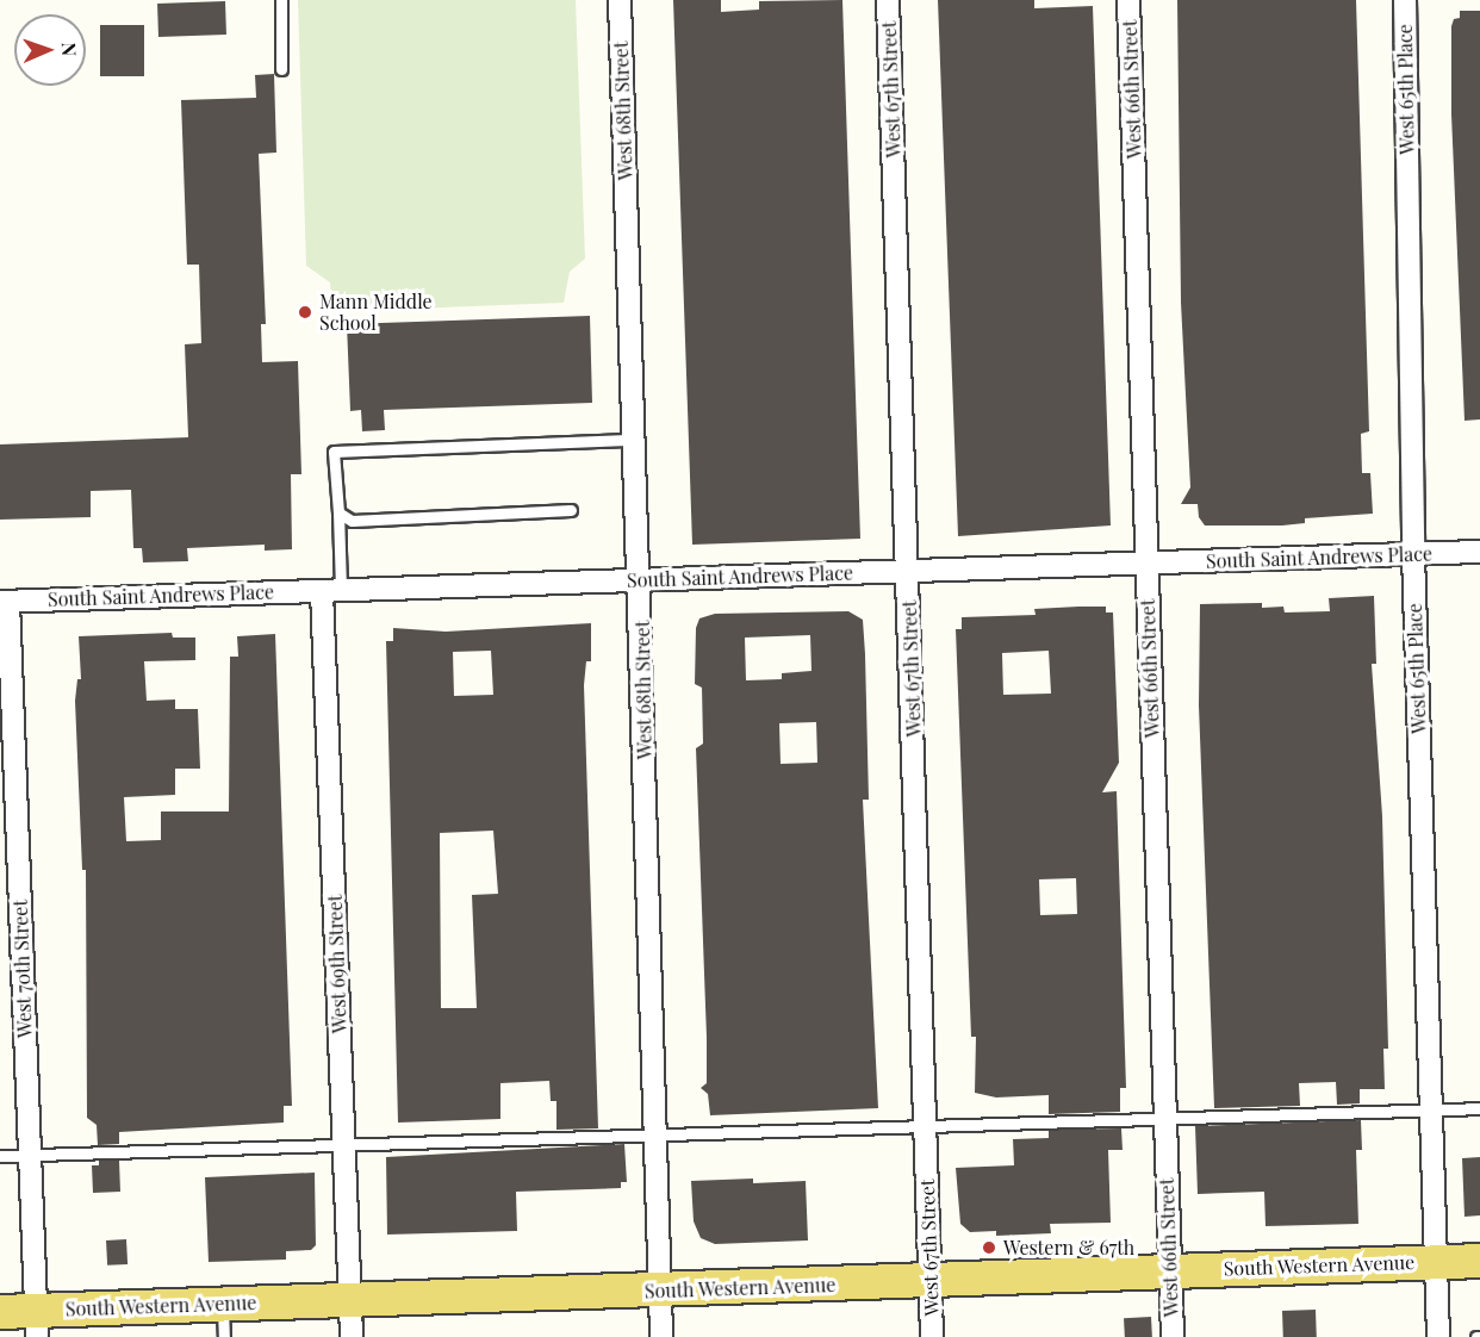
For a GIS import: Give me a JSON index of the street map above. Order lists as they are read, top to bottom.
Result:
{
  "streets": {
    "main road": ["South Western Avenue"],
    "street": [
      "West 67th Street",
      "West 66th Street",
      "West 65th Place",
      "West 68th Street",
      "South Saint Andrews Place",
      "West 69th Street",
      "West 70th Street"
    ]
  },
  "crossings": [
    ["West 67th Street", "South Saint Andrews Place"],
    ["West 67th Street", "South Western Avenue"],
    ["West 66th Street", "South Saint Andrews Place"],
    ["West 66th Street", "South Western Avenue"],
    ["West 65th Place", "South Saint Andrews Place"],
    ["West 65th Place", "South Western Avenue"],
    ["West 68th Street", "South Saint Andrews Place"],
    ["West 68th Street", "South Western Avenue"],
    ["South Saint Andrews Place", "West 69th Street"],
    ["South Saint Andrews Place", "West 70th Street"],
    ["West 69th Street", "South Western Avenue"],
    ["West 70th Street", "South Western Avenue"]
  ],
  "places": ["Mann Middle School", "Western & 67th"],
  "north": "right"
}
